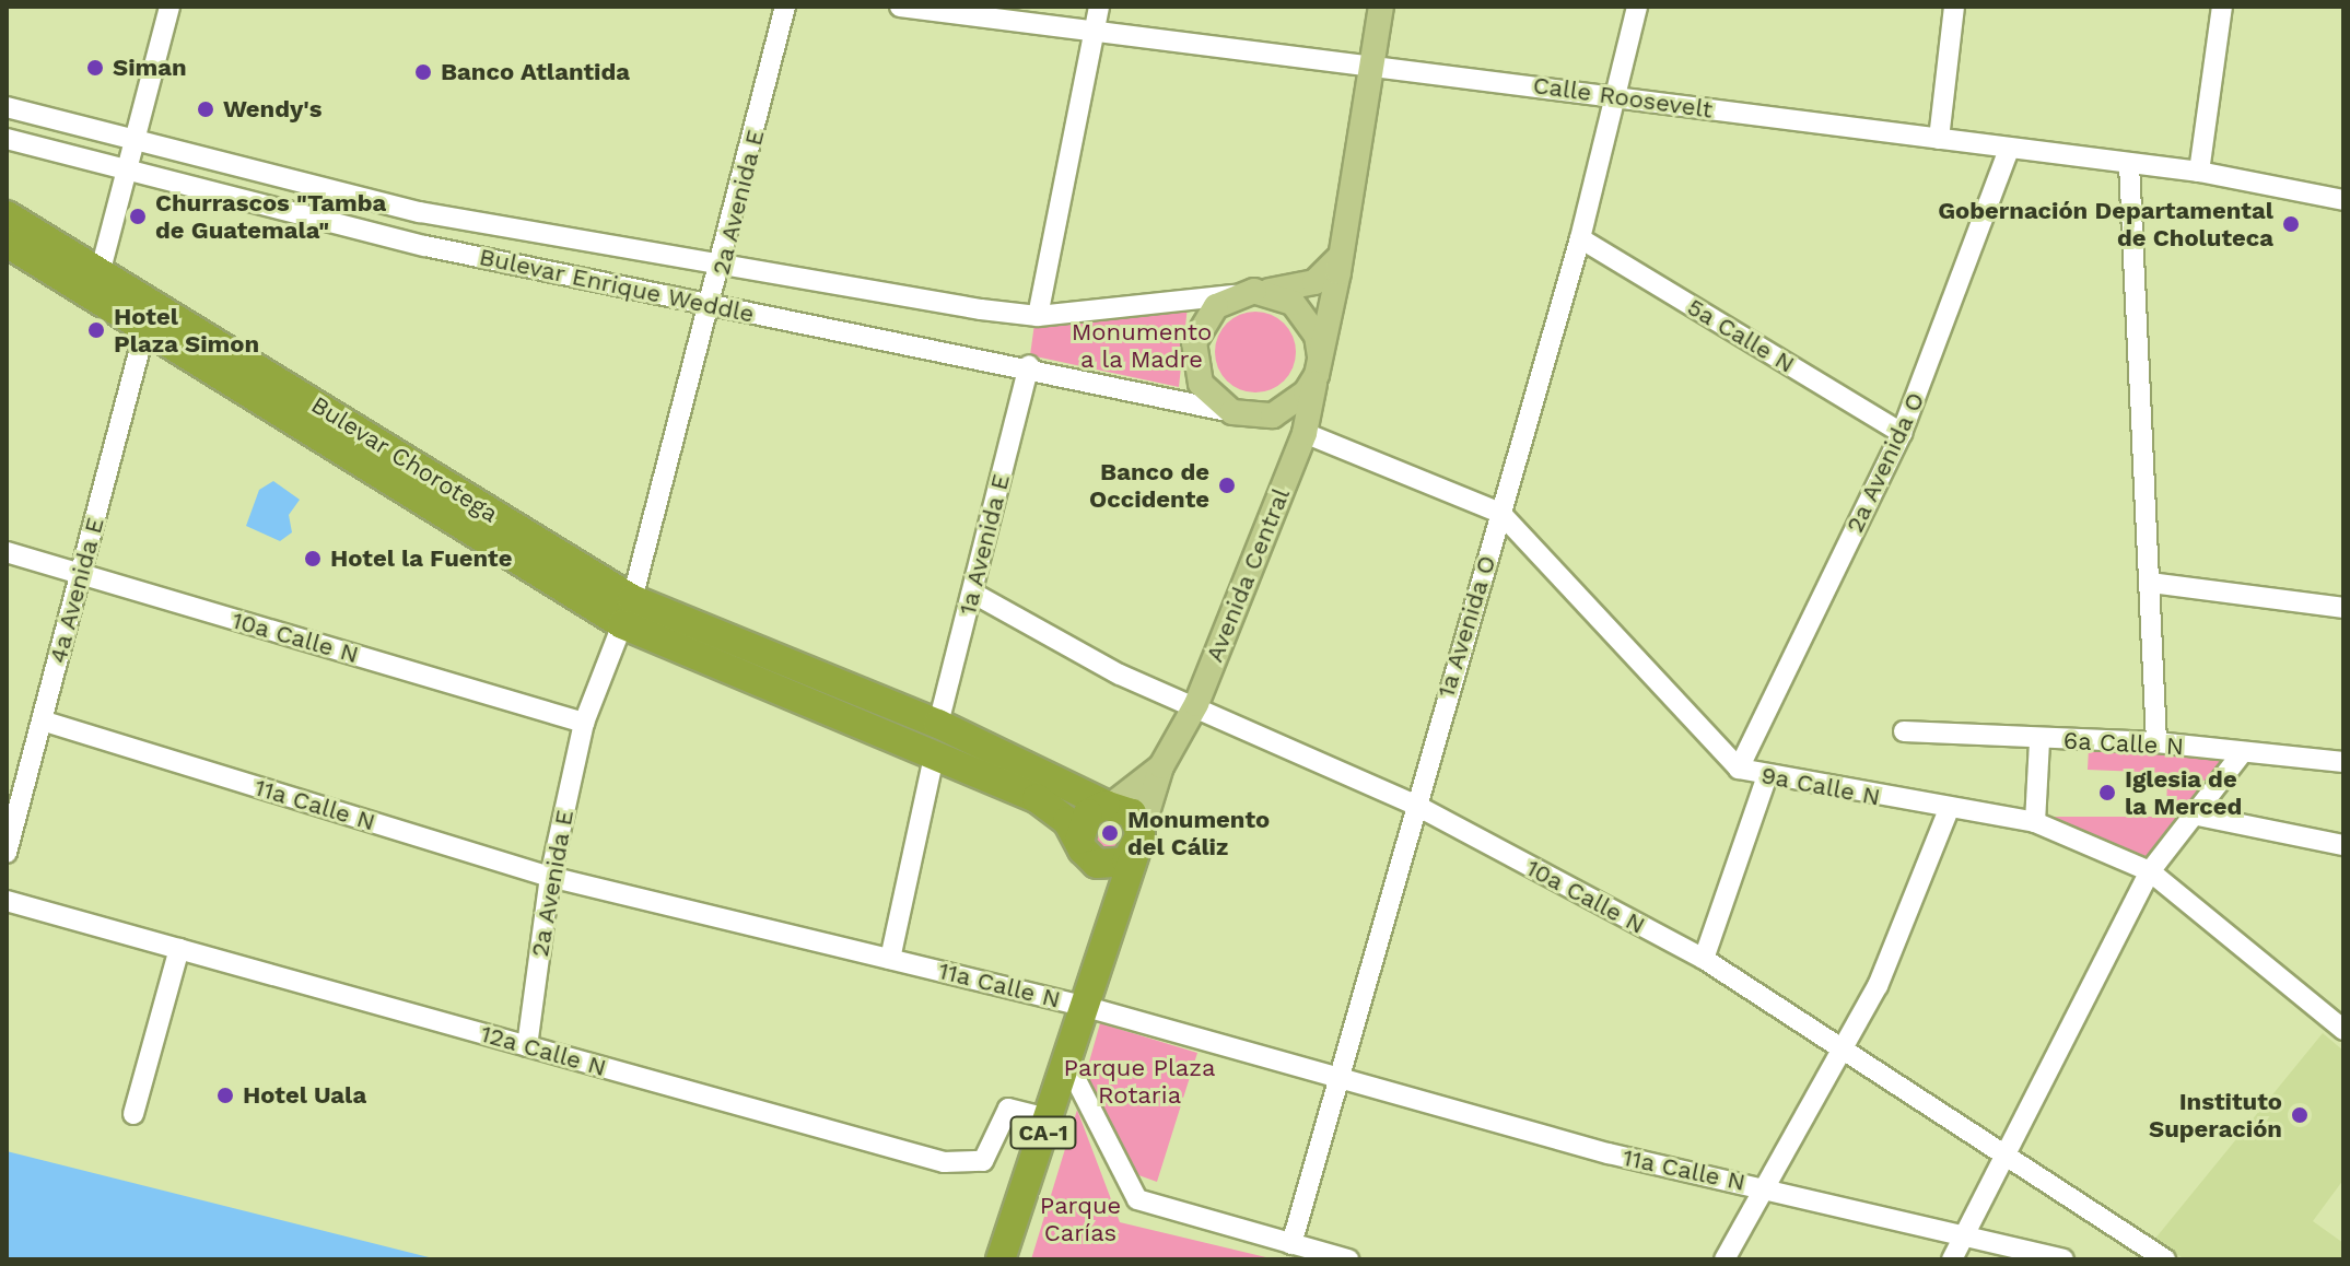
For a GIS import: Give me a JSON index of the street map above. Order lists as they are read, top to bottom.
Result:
{
  "streets": {
    "highway": ["Bulevar Chorotega", "CA-1"],
    "main road": ["Bulevar Enrique Weddle", "Avenida Central"],
    "street": [
      "Calle Roosevelt",
      "2a Avenida E",
      "5a Calle N",
      "2a Avenida O",
      "1a Avenida E",
      "4a Avenida E",
      "1a Avenida O",
      "10a Calle N",
      "6a Calle N",
      "9a Calle N",
      "11a Calle N",
      "12a Calle N"
    ]
  },
  "crossings": [
    ["Calle Roosevelt", "2a Avenida O"],
    ["Calle Roosevelt", "Avenida Central"],
    ["Calle Roosevelt", "1a Avenida O"],
    ["2a Avenida E", "Bulevar Enrique Weddle"],
    ["2a Avenida E", "Bulevar Chorotega"],
    ["2a Avenida E", "10a Calle N"],
    ["2a Avenida E", "11a Calle N"],
    ["2a Avenida E", "12a Calle N"],
    ["Bulevar Enrique Weddle", "1a Avenida E"],
    ["Bulevar Enrique Weddle", "Avenida Central"],
    ["Bulevar Enrique Weddle", "9a Calle N"],
    ["5a Calle N", "2a Avenida O"],
    ["5a Calle N", "1a Avenida O"],
    ["Bulevar Chorotega", "1a Avenida E"],
    ["Bulevar Chorotega", "Avenida Central"],
    ["Bulevar Chorotega", "4a Avenida E"],
    ["Bulevar Chorotega", "CA-1"],
    ["2a Avenida O", "9a Calle N"],
    ["1a Avenida E", "10a Calle N"],
    ["1a Avenida E", "11a Calle N"],
    ["Avenida Central", "10a Calle N"],
    ["Avenida Central", "9a Calle N"],
    ["Avenida Central", "CA-1"],
    ["4a Avenida E", "10a Calle N"],
    ["4a Avenida E", "11a Calle N"],
    ["1a Avenida O", "10a Calle N"],
    ["1a Avenida O", "9a Calle N"],
    ["1a Avenida O", "11a Calle N"],
    ["11a Calle N", "CA-1"],
    ["12a Calle N", "CA-1"]
  ],
  "parks": ["Monumento a la Madre", "Parque Plaza Rotaria", "Parque Carías"],
  "places": [
    "Siman",
    "Banco Atlantida",
    "Wendy's",
    "Churrascos \"Tamba de Guatemala\"",
    "Gobernación Departamental de Choluteca",
    "Hotel Plaza Simon",
    "Banco de Occidente",
    "Hotel la Fuente",
    "Iglesia de la Merced",
    "Monumento del Cáliz",
    "Hotel Uala",
    "Instituto Superación"
  ]
}
